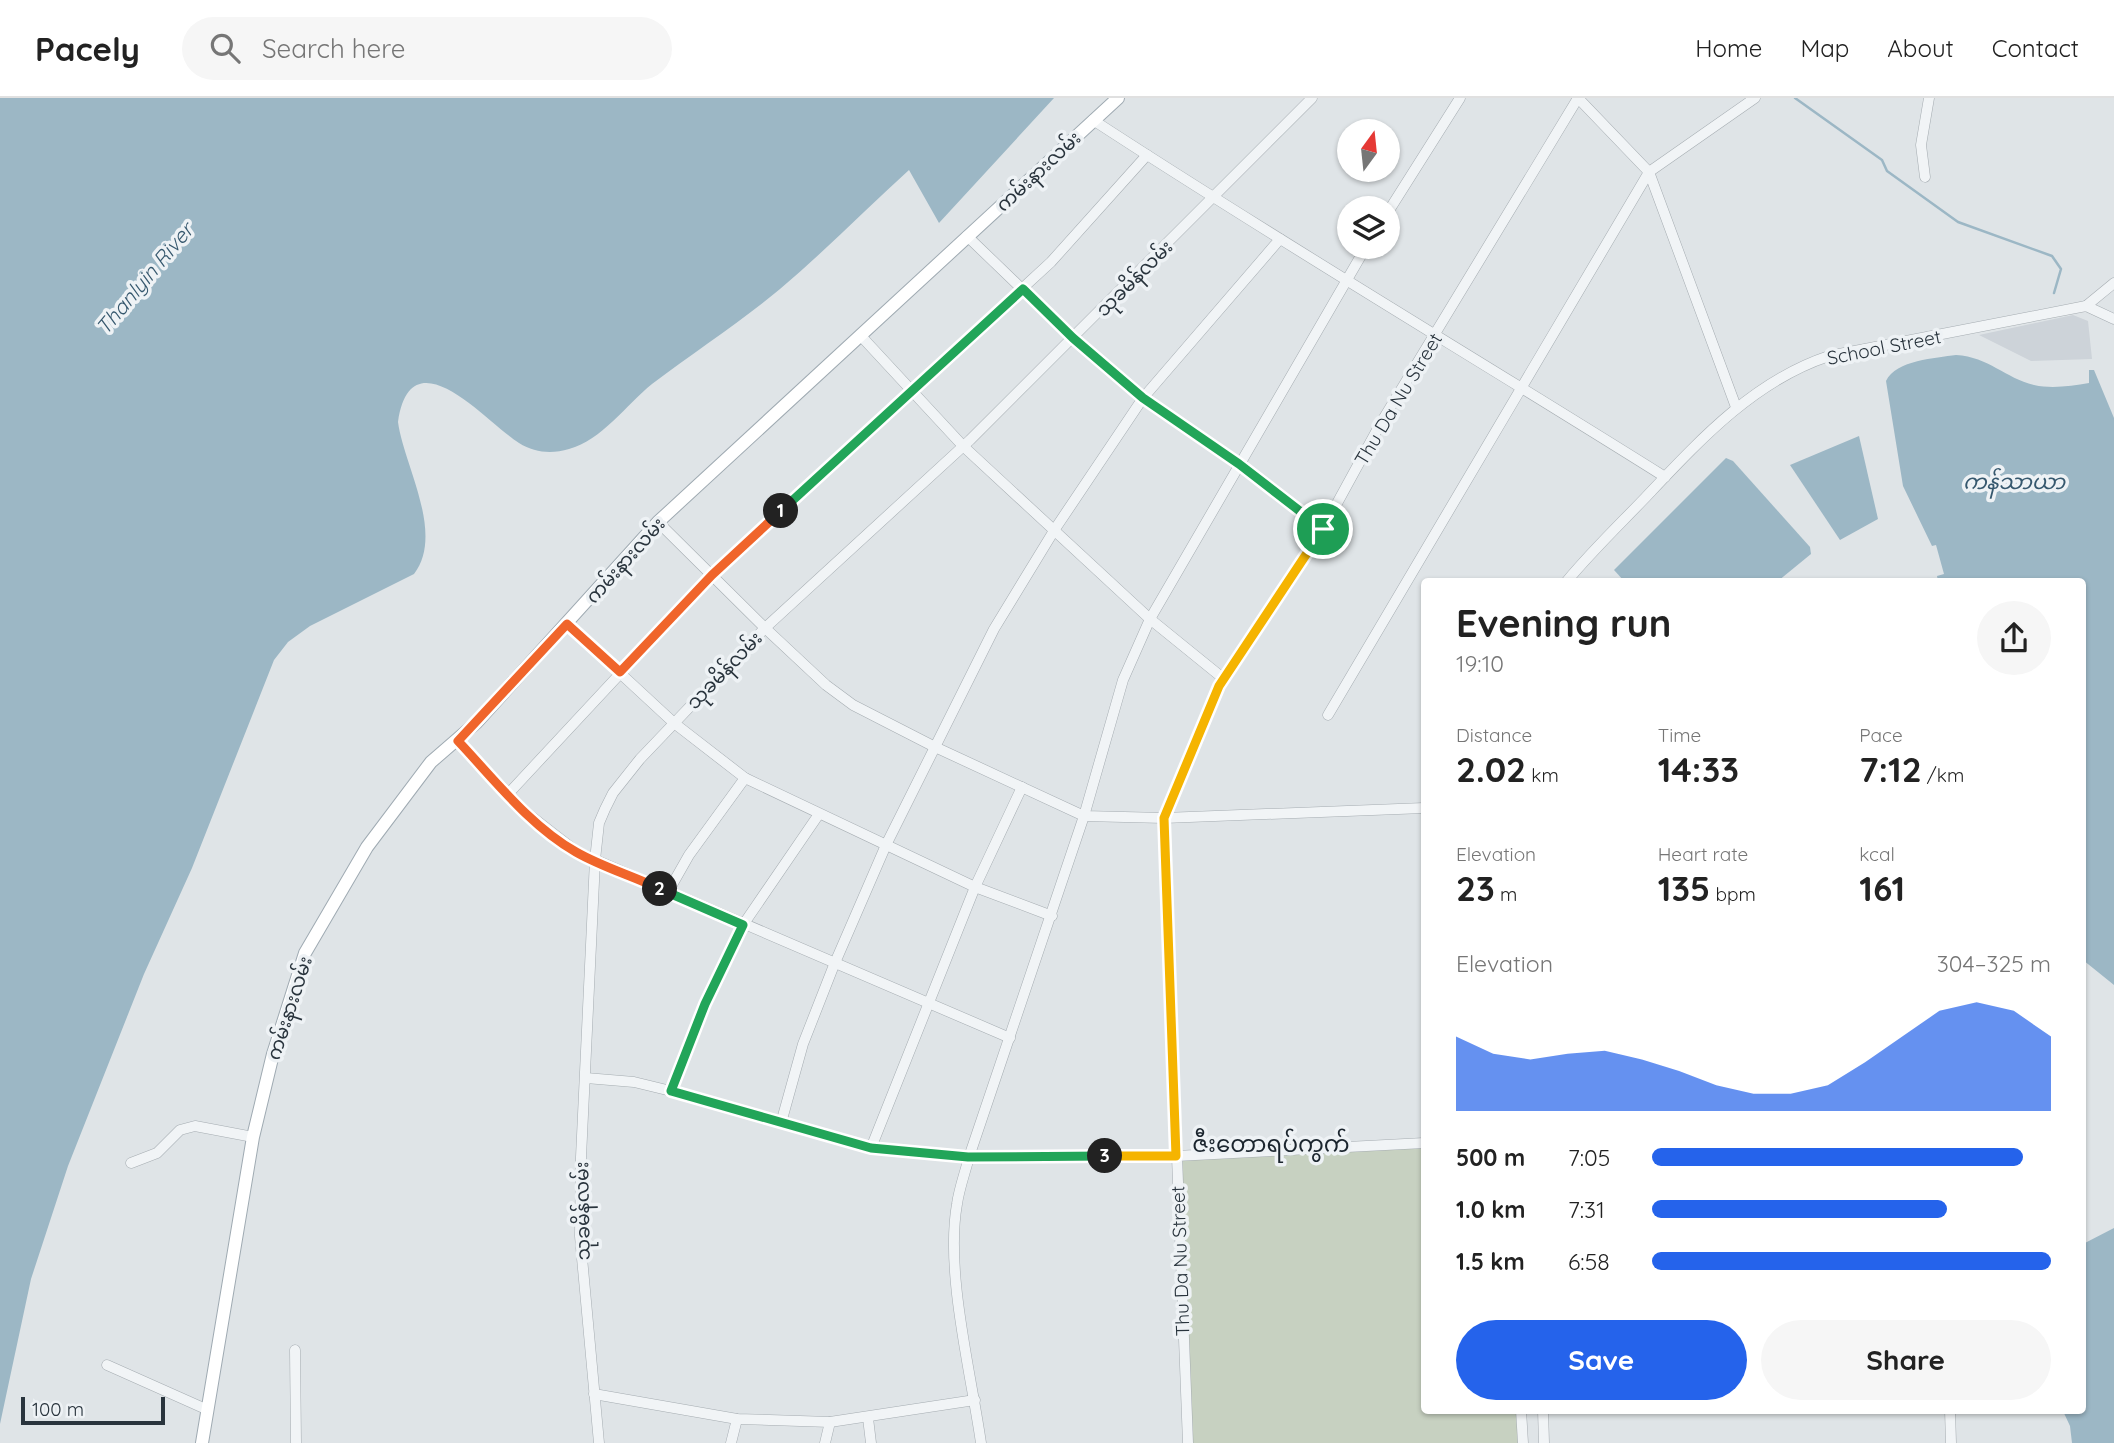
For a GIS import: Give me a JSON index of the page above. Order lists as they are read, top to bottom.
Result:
{
  "streets": {
    "main road": ["ကမ်းနားလမ်း"],
    "street": ["သုခမိန်လမ်း", "School Street", "Thu Da Nu Street"]
  },
  "districts": ["ဇီးတောရပ်ကွက်"],
  "water": ["Thanlyin River", "ကန်သာယာ"],
  "scale_bar": "100 m",
  "north": "top",
  "page": {
    "header": "Pacely",
    "search": "Search here",
    "nav": [
      "Home",
      "Map",
      "About",
      "Contact"
    ],
    "pins": ["1", "2", "3"],
    "heading": ["Evening run", "19:10"],
    "stats": [
      ["Distance", "2.02 km"],
      ["Time", "14:33"],
      ["Pace", "7:12 /km"],
      ["Elevation", "23 m"],
      ["Heart rate", "135 bpm"],
      ["kcal", "161"]
    ],
    "chart": ["Elevation", "304–325 m"],
    "list": [
      {
        "name": "500 m",
        "note": "7:05"
      },
      {
        "name": "1.0 km",
        "note": "7:31"
      },
      {
        "name": "1.5 km",
        "note": "6:58"
      }
    ],
    "buttons": ["Save", "Share"],
    "scale": "100 m"
  }
}
